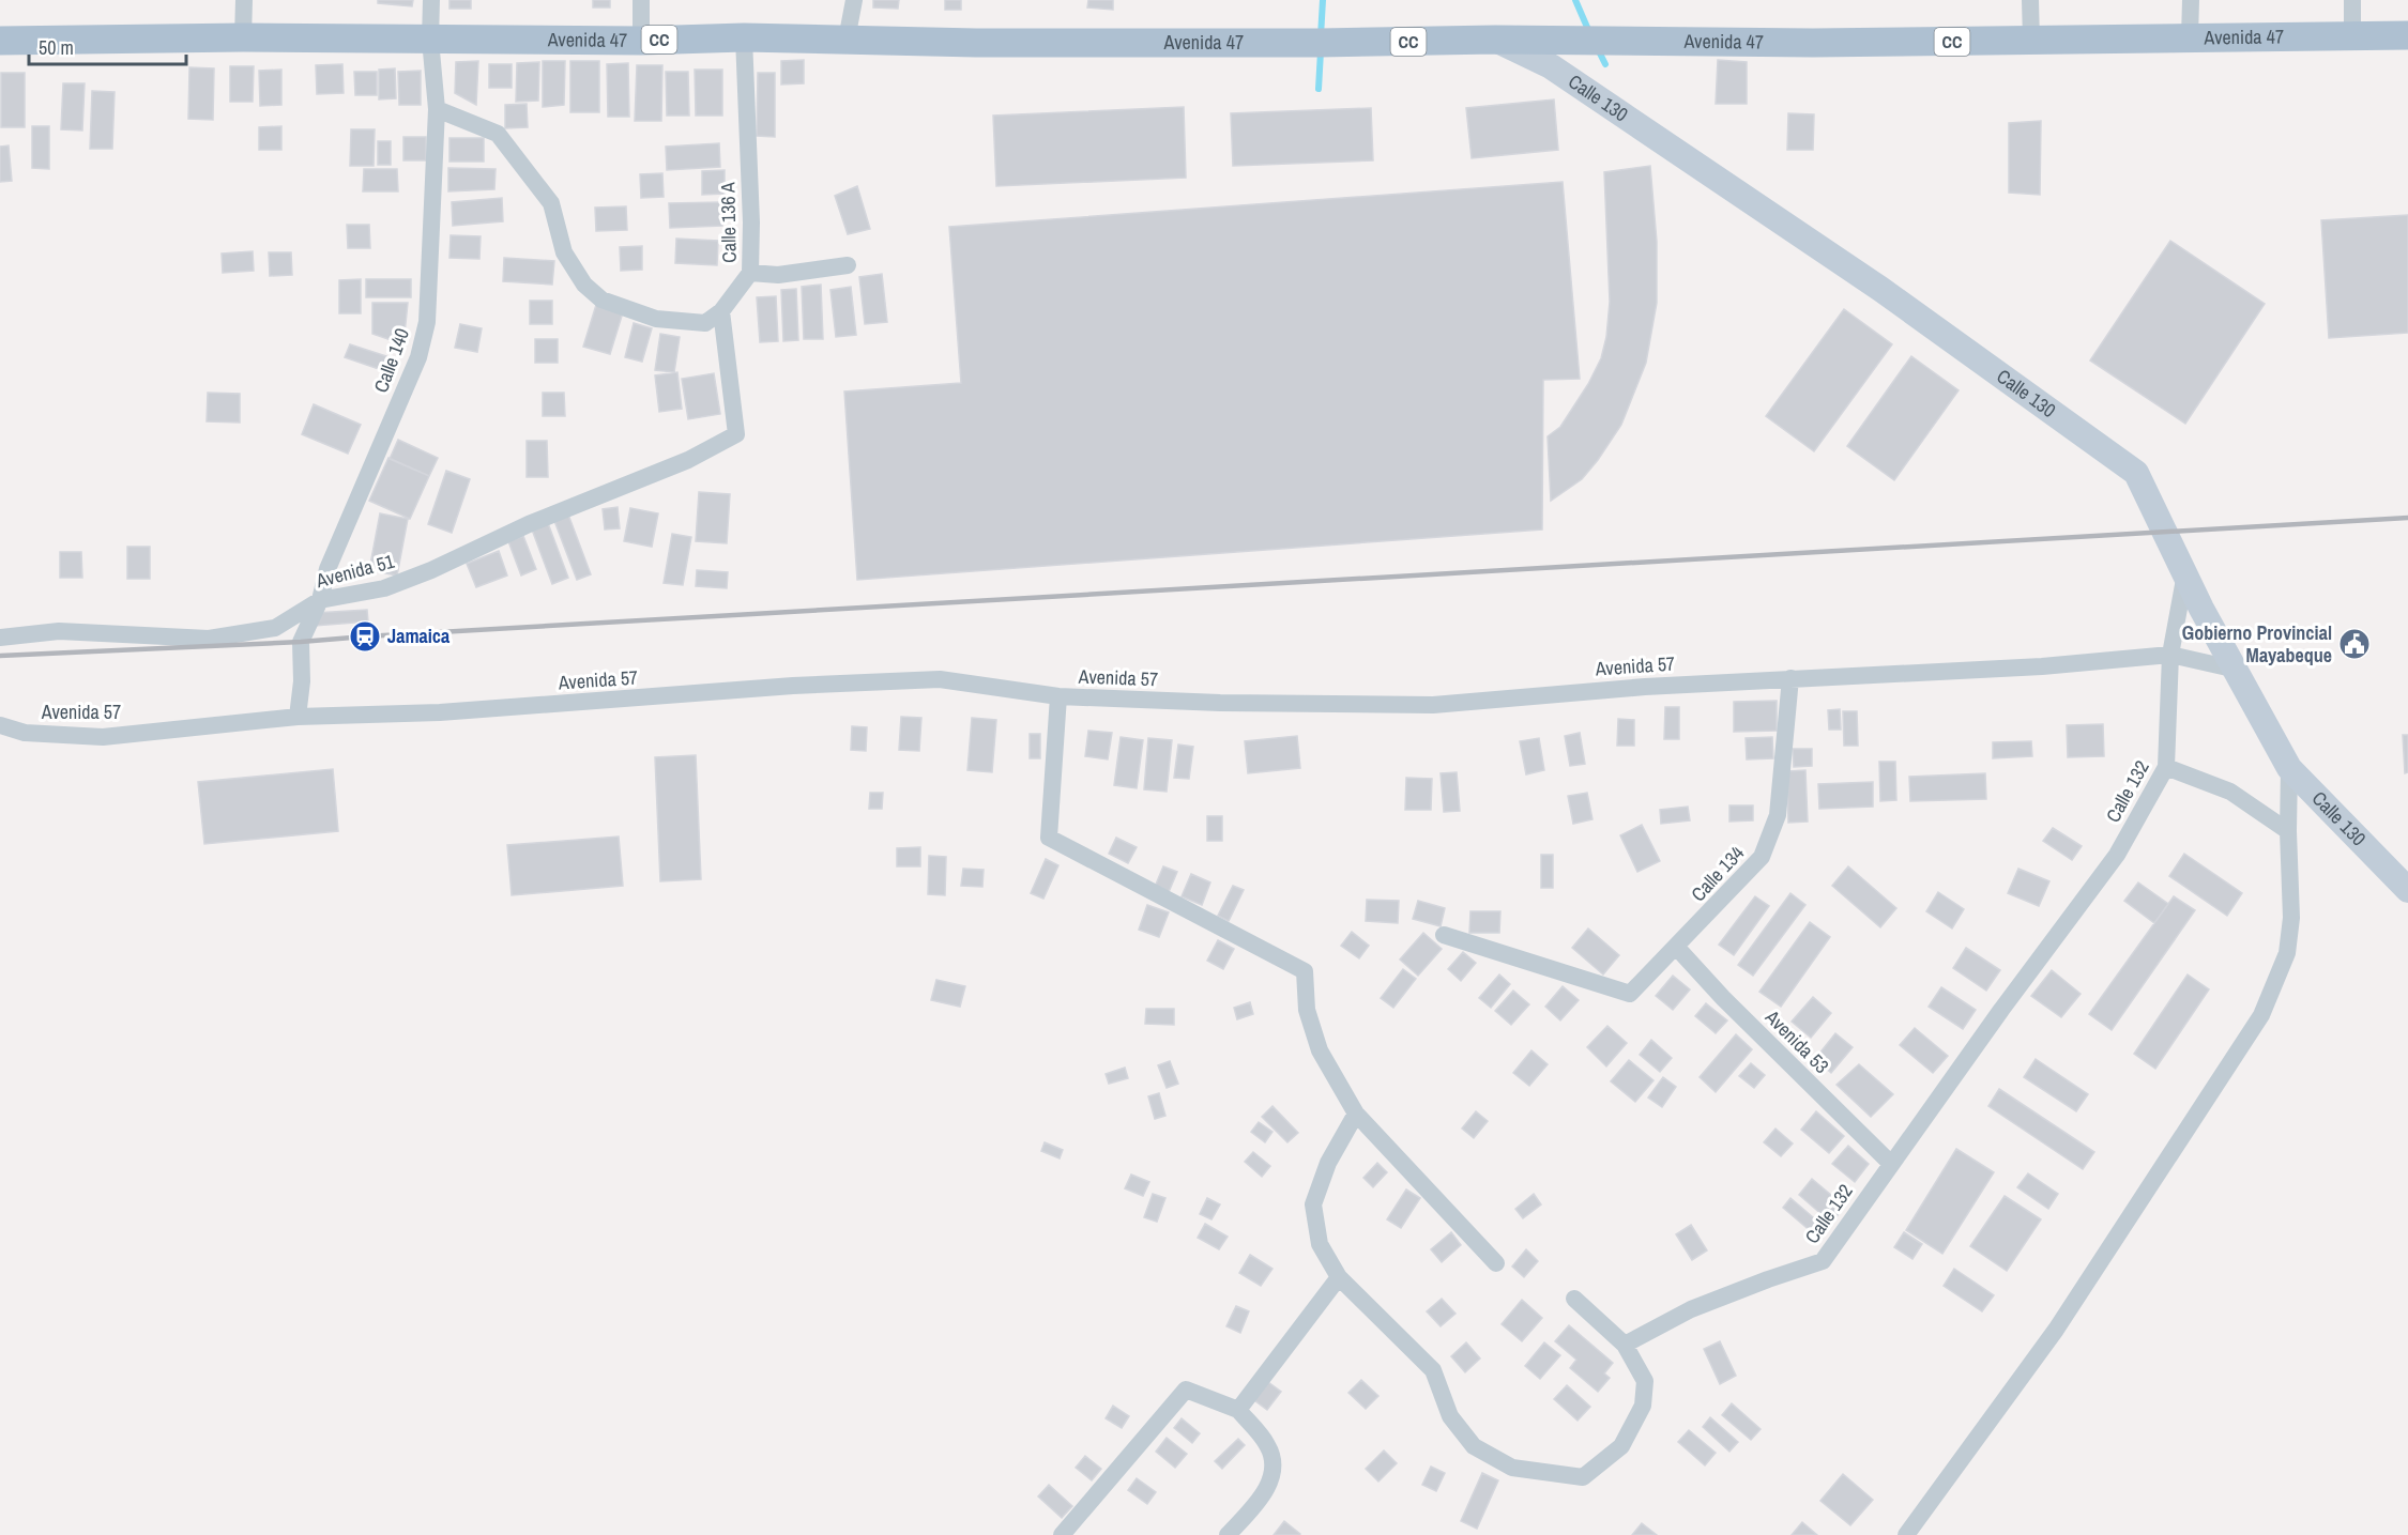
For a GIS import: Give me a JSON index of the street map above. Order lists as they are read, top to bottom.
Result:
{
  "streets": {
    "main road": ["Avenida 47", "CC", "Calle 130"],
    "street": [
      "Calle 136 A",
      "Calle 140",
      "Avenida 51",
      "Avenida 57",
      "Calle 132",
      "Calle 134",
      "Avenida 53"
    ]
  },
  "crossings": [
    ["Avenida 47", "Calle 130"],
    ["Avenida 47", "Calle 136 A"],
    ["Avenida 47", "Calle 140"],
    ["Calle 130", "Avenida 57"],
    ["Calle 130", "Calle 132"],
    ["Calle 136 A", "Avenida 51"],
    ["Calle 140", "Avenida 51"],
    ["Calle 140", "Avenida 57"],
    ["Avenida 57", "Calle 132"],
    ["Avenida 57", "Calle 134"],
    ["Calle 132", "Avenida 53"],
    ["Calle 134", "Avenida 53"]
  ],
  "places": {
    "station": ["Jamaica"],
    "public building": ["Gobierno Provincial Mayabeque"]
  },
  "scale_bar": "50 m"
}
